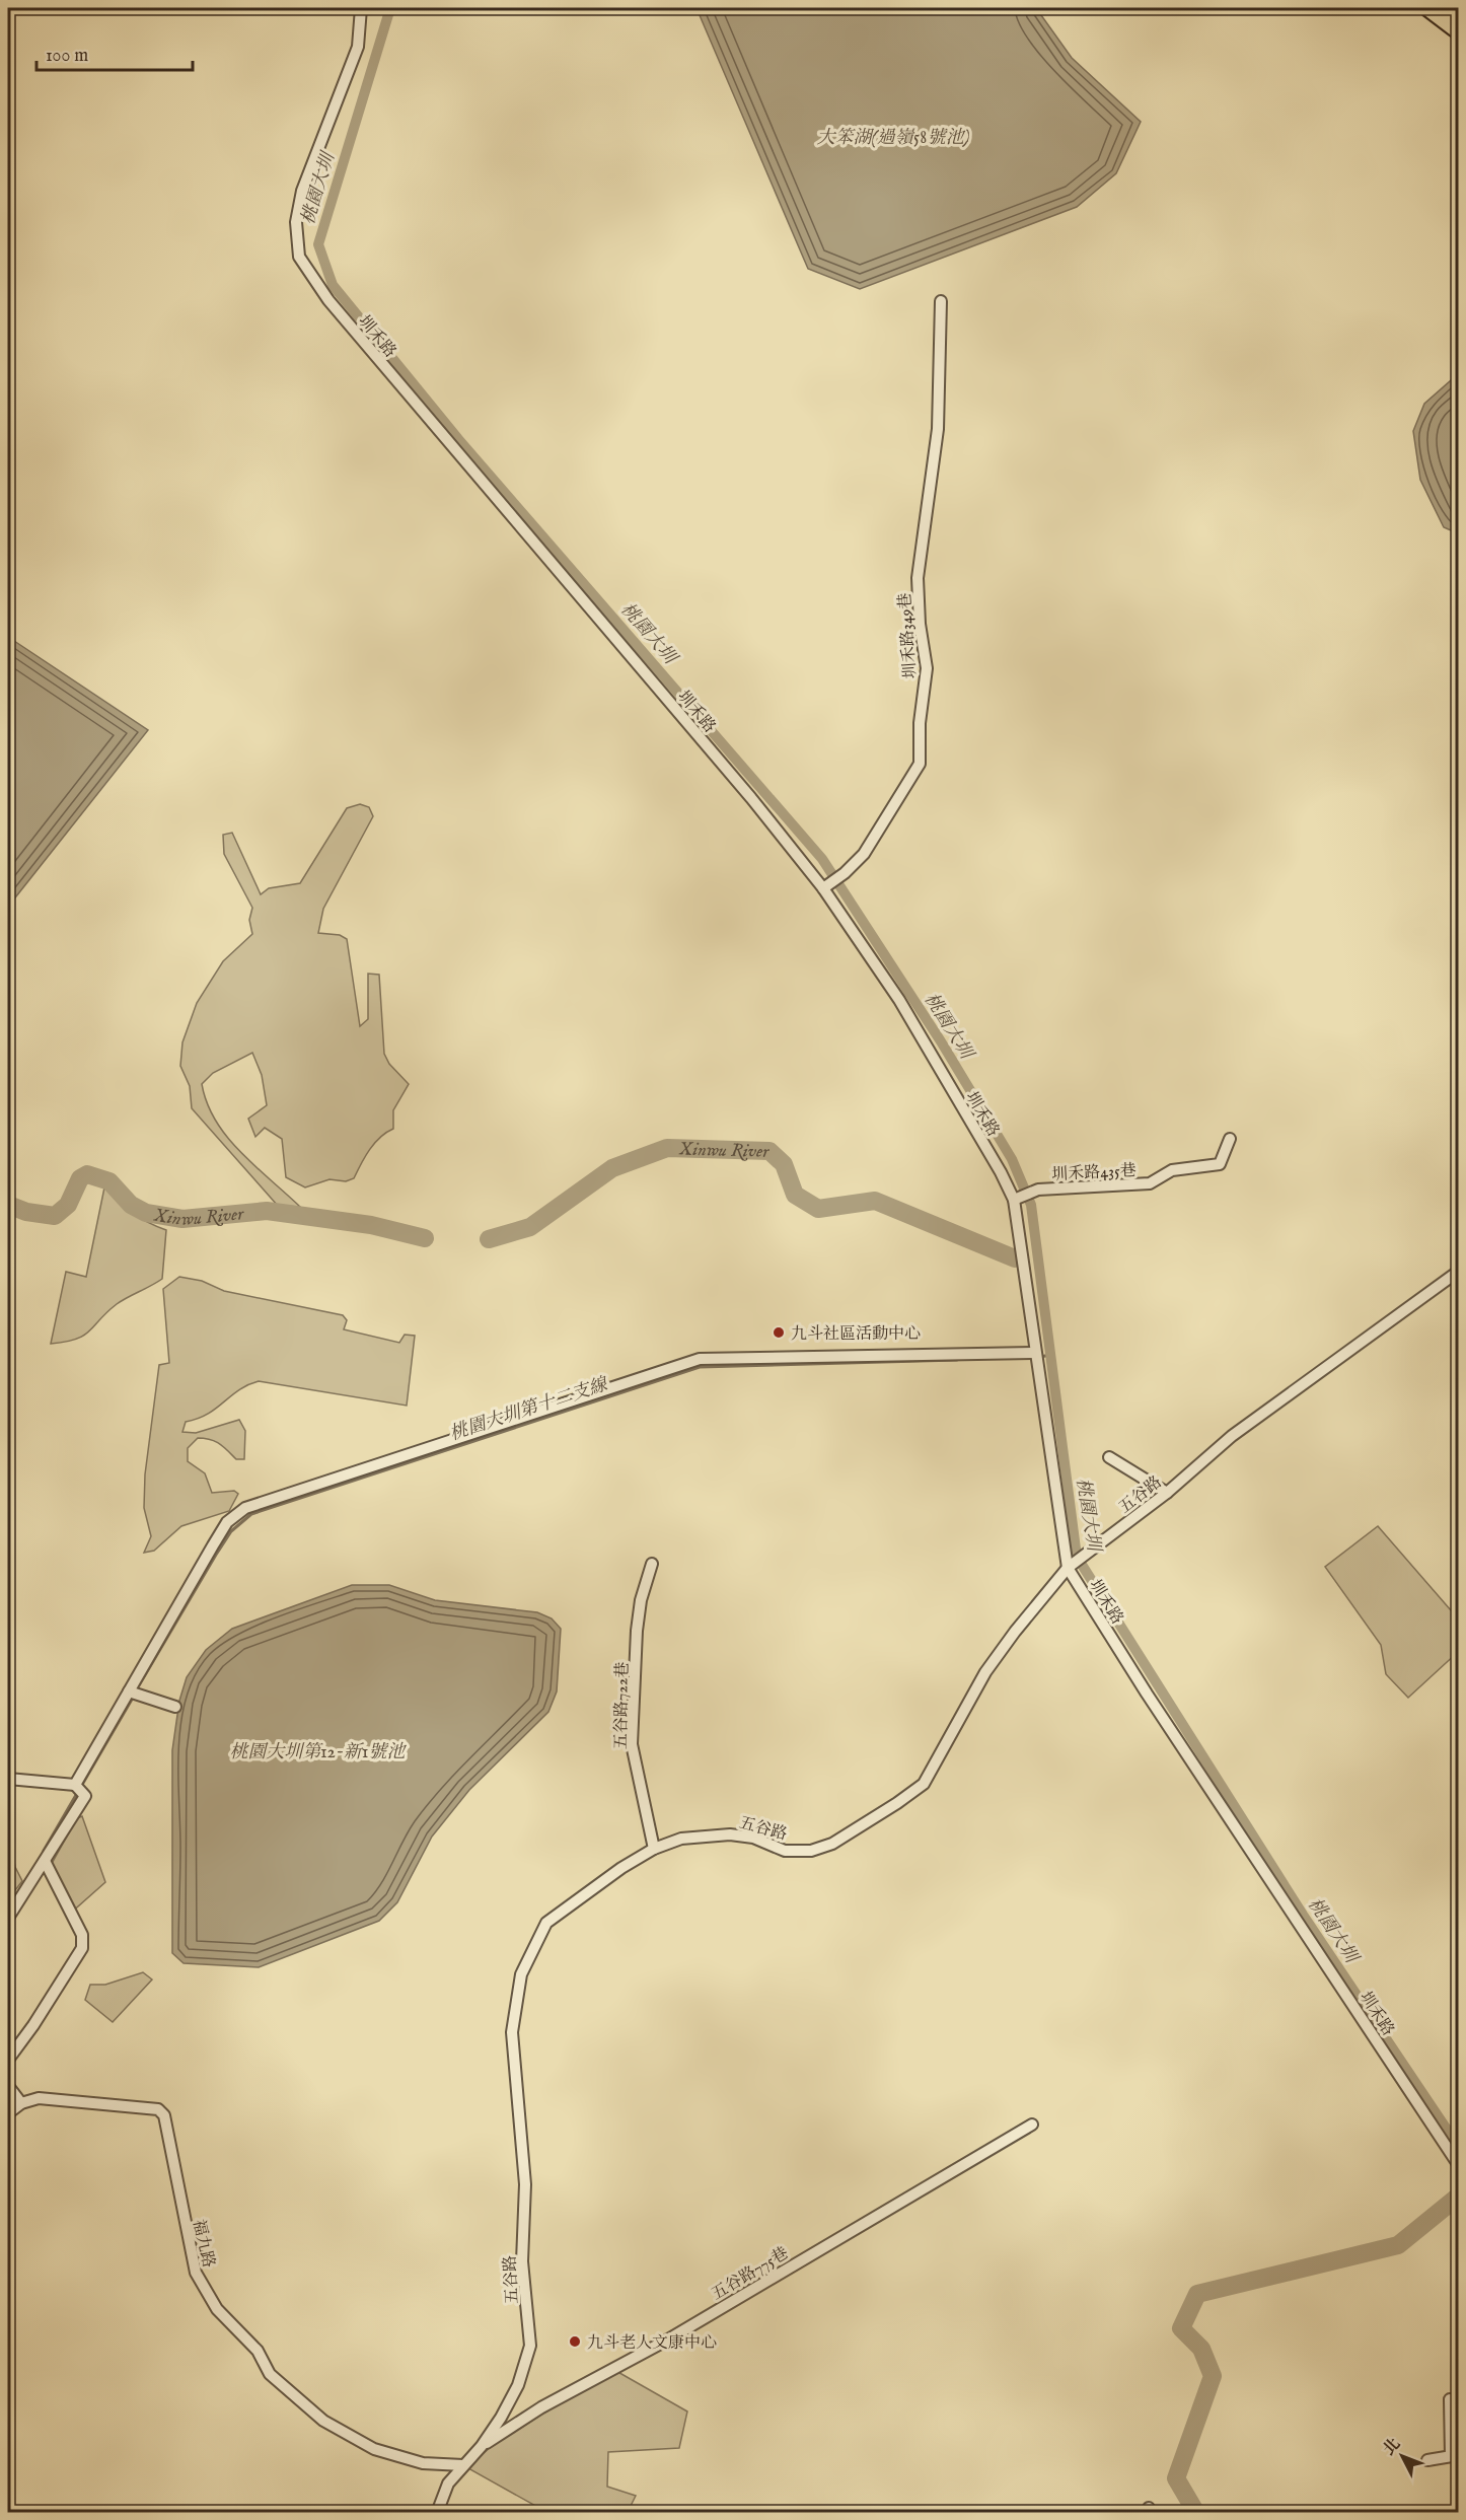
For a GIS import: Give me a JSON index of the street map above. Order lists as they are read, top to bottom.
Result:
{
  "streets": {
    "street": [
      "圳禾路",
      "圳禾路349巷",
      "圳禾路435巷",
      "五谷路",
      "五谷路722巷",
      "福九路",
      "五谷路775巷"
    ]
  },
  "crossings": [
    ["圳禾路", "圳禾路349巷"],
    ["圳禾路", "圳禾路435巷"],
    ["圳禾路", "五谷路"],
    ["五谷路", "五谷路722巷"],
    ["五谷路", "福九路"],
    ["五谷路", "五谷路775巷"]
  ],
  "water": [
    "大笨湖(過嶺58號池)",
    "桃園大圳",
    "Xinwu River",
    "桃園大圳第十二支線",
    "桃園大圳第12-新1號池"
  ],
  "places": ["九斗社區活動中心", "九斗老人文康中心"],
  "scale_bar": "100 m",
  "north": "top left"
}
